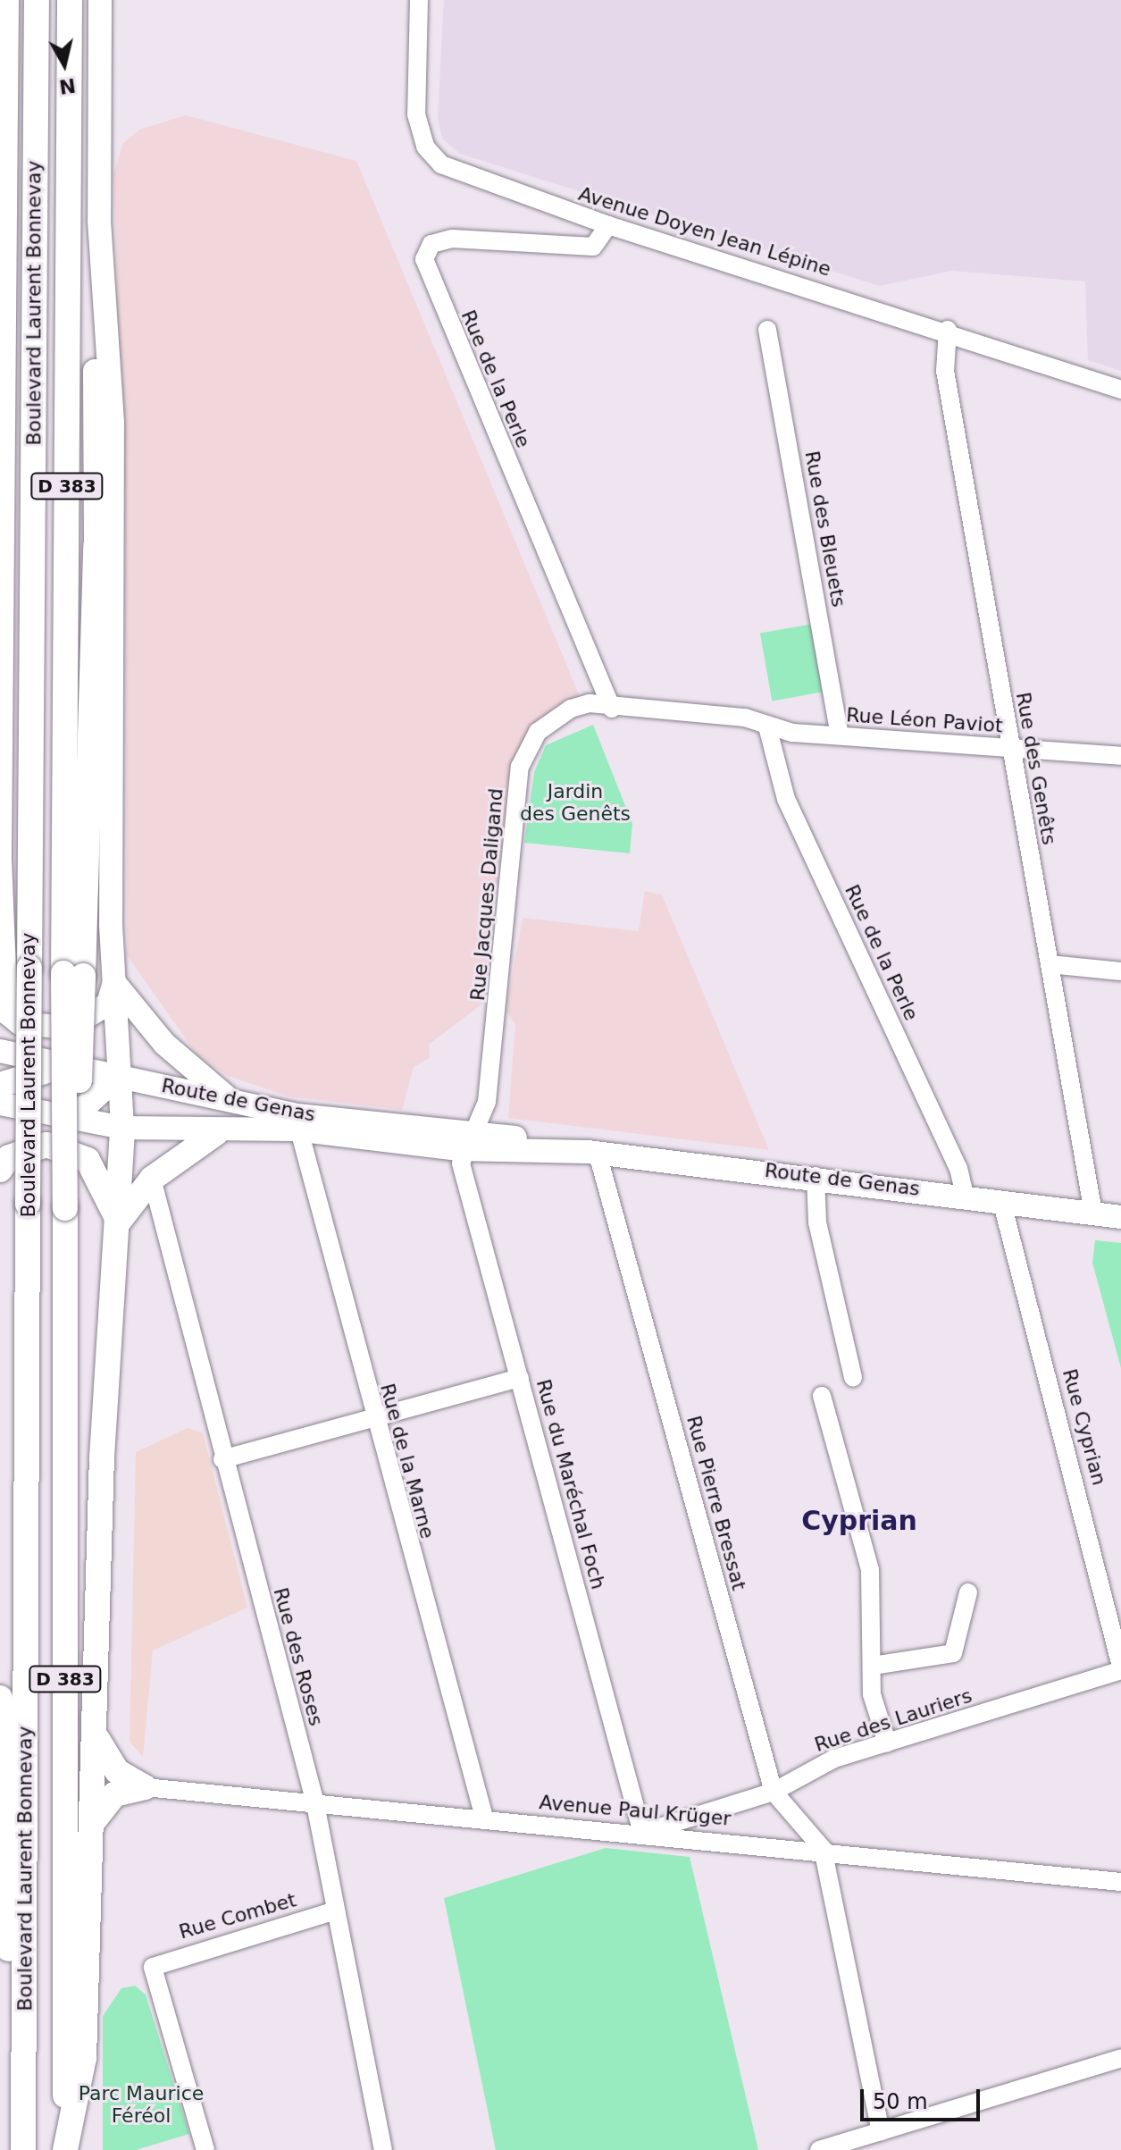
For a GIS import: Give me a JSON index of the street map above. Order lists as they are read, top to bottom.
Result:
{
  "streets": {
    "highway": ["Boulevard Laurent Bonnevay", "D 383"],
    "main road": ["Route de Genas"],
    "street": [
      "Avenue Doyen Jean Lépine",
      "Rue de la Perle",
      "Rue des Bleuets",
      "Rue Léon Paviot",
      "Rue des Genêts",
      "Rue Jacques Daligand",
      "Rue Cyprian",
      "Rue de la Marne",
      "Rue du Maréchal Foch",
      "Rue Pierre Bressat",
      "Rue des Roses",
      "Rue des Lauriers",
      "Avenue Paul Krüger",
      "Rue Combet"
    ]
  },
  "crossings": [
    ["Avenue Doyen Jean Lépine", "Rue de la Perle"],
    ["Avenue Doyen Jean Lépine", "Rue des Genêts"],
    ["Boulevard Laurent Bonnevay", "Route de Genas"],
    ["Rue de la Perle", "Rue Léon Paviot"],
    ["Rue de la Perle", "Rue Jacques Daligand"],
    ["Rue de la Perle", "Route de Genas"],
    ["Rue des Bleuets", "Rue Léon Paviot"],
    ["Rue Léon Paviot", "Rue des Genêts"],
    ["Rue Léon Paviot", "Rue Jacques Daligand"],
    ["Rue des Genêts", "Route de Genas"],
    ["Rue Jacques Daligand", "Route de Genas"],
    ["Rue Jacques Daligand", "Rue du Maréchal Foch"],
    ["Route de Genas", "Rue Cyprian"],
    ["Route de Genas", "Rue de la Marne"],
    ["Route de Genas", "Rue du Maréchal Foch"],
    ["Route de Genas", "Rue Pierre Bressat"],
    ["Rue Cyprian", "Rue des Lauriers"],
    ["Rue de la Marne", "Avenue Paul Krüger"],
    ["Rue du Maréchal Foch", "Rue des Lauriers"],
    ["Rue du Maréchal Foch", "Avenue Paul Krüger"],
    ["Rue Pierre Bressat", "Rue des Lauriers"],
    ["Rue Pierre Bressat", "Avenue Paul Krüger"],
    ["Rue des Roses", "Avenue Paul Krüger"],
    ["Rue des Roses", "Rue Combet"],
    ["Rue des Lauriers", "Avenue Paul Krüger"]
  ],
  "districts": ["Cyprian"],
  "parks": ["Jardin des Genêts", "Parc Maurice Féréol"],
  "scale_bar": "50 m",
  "north": "bottom"
}
